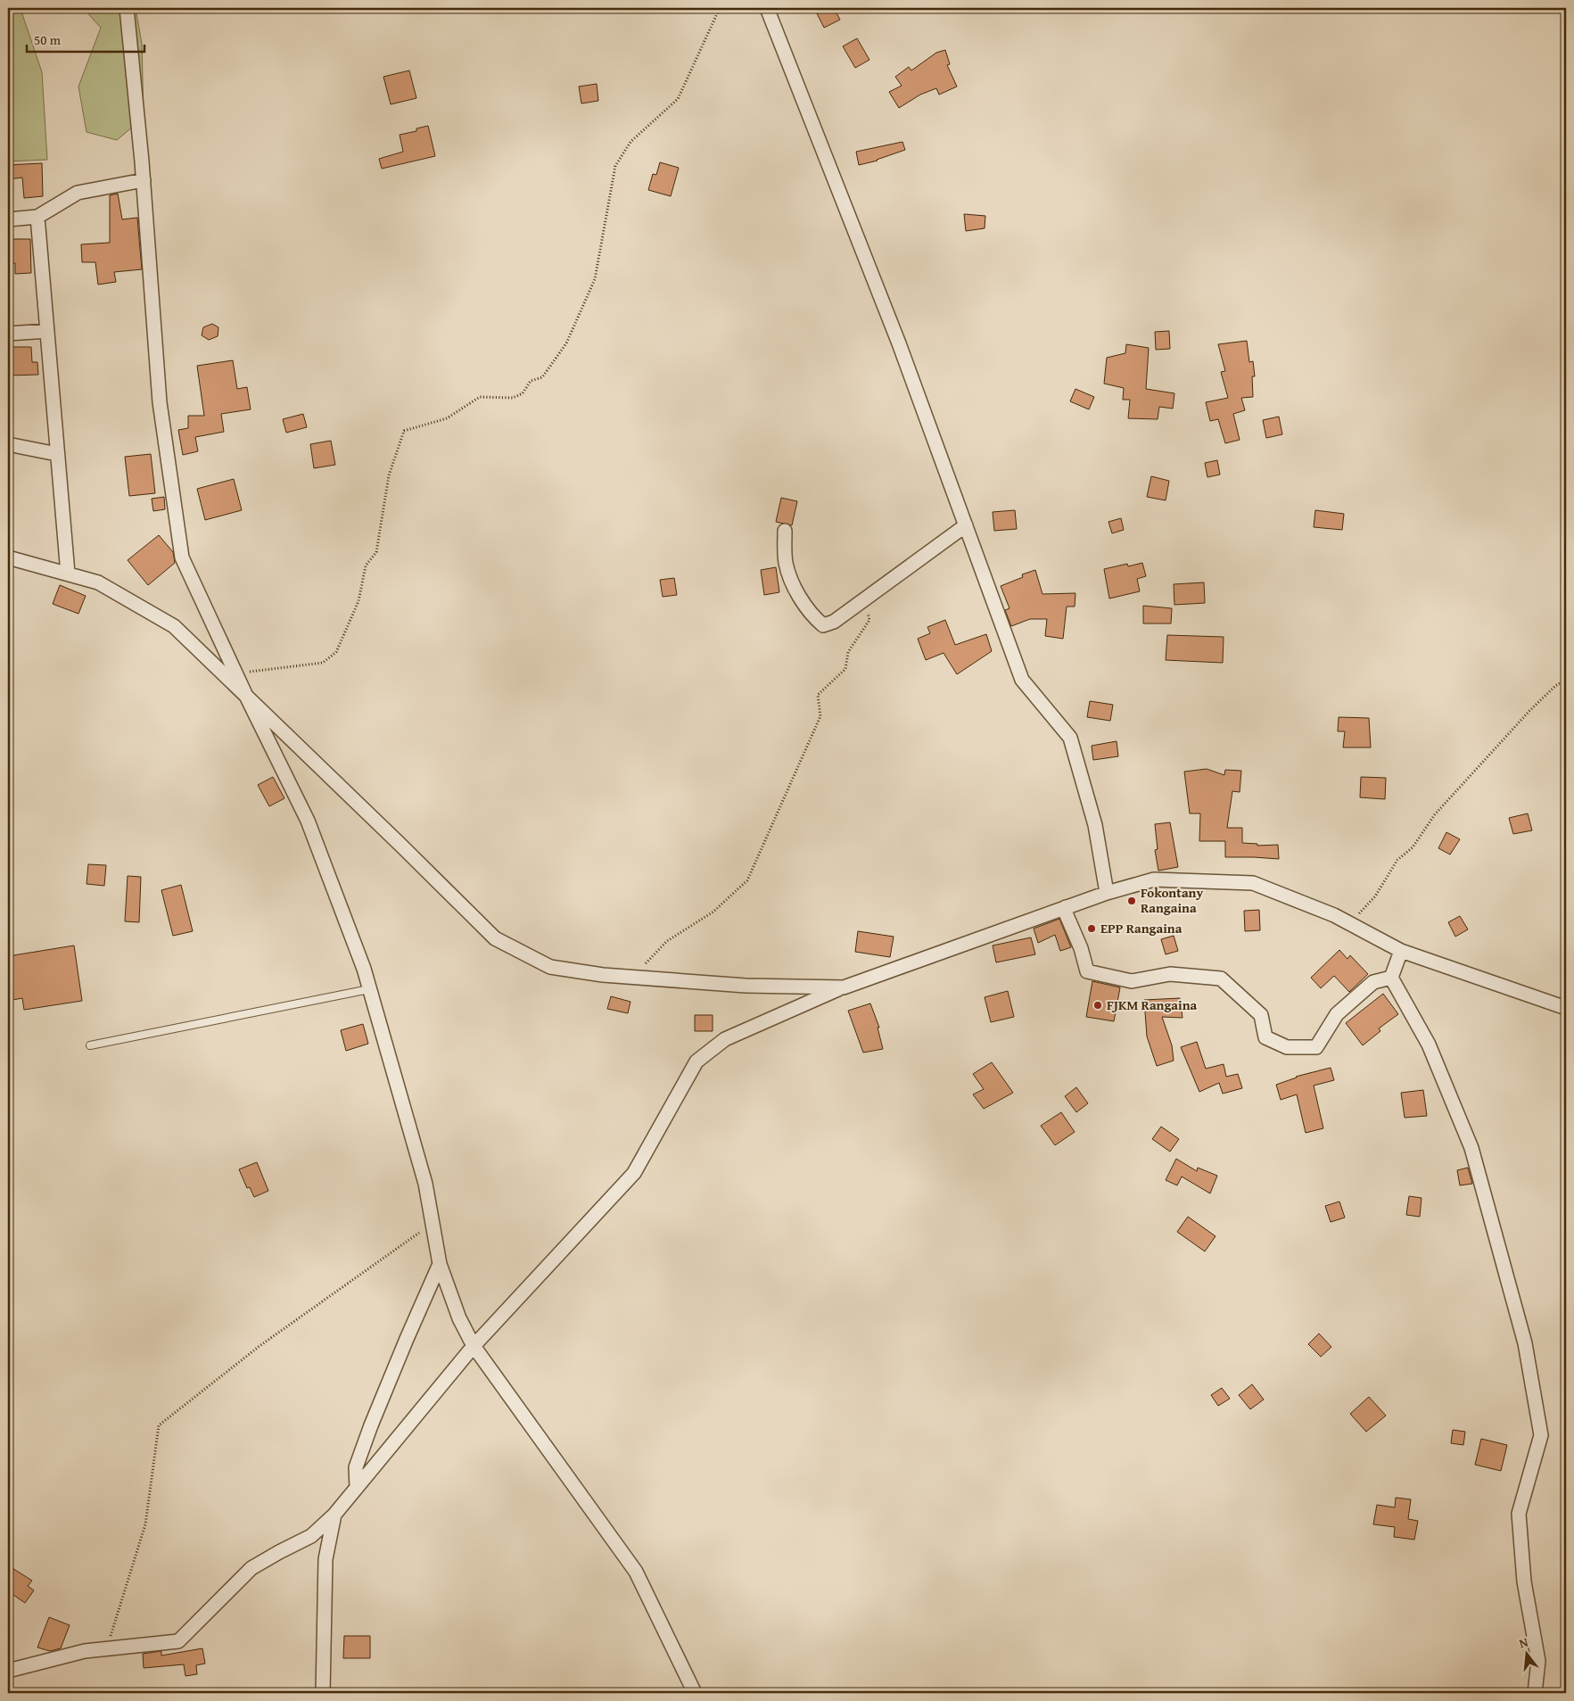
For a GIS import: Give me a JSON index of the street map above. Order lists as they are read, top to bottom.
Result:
{
  "places": ["Fokontany Rangaina", "EPP Rangaina", "FJKM Rangaina"],
  "scale_bar": "50 m",
  "north": "top"
}
